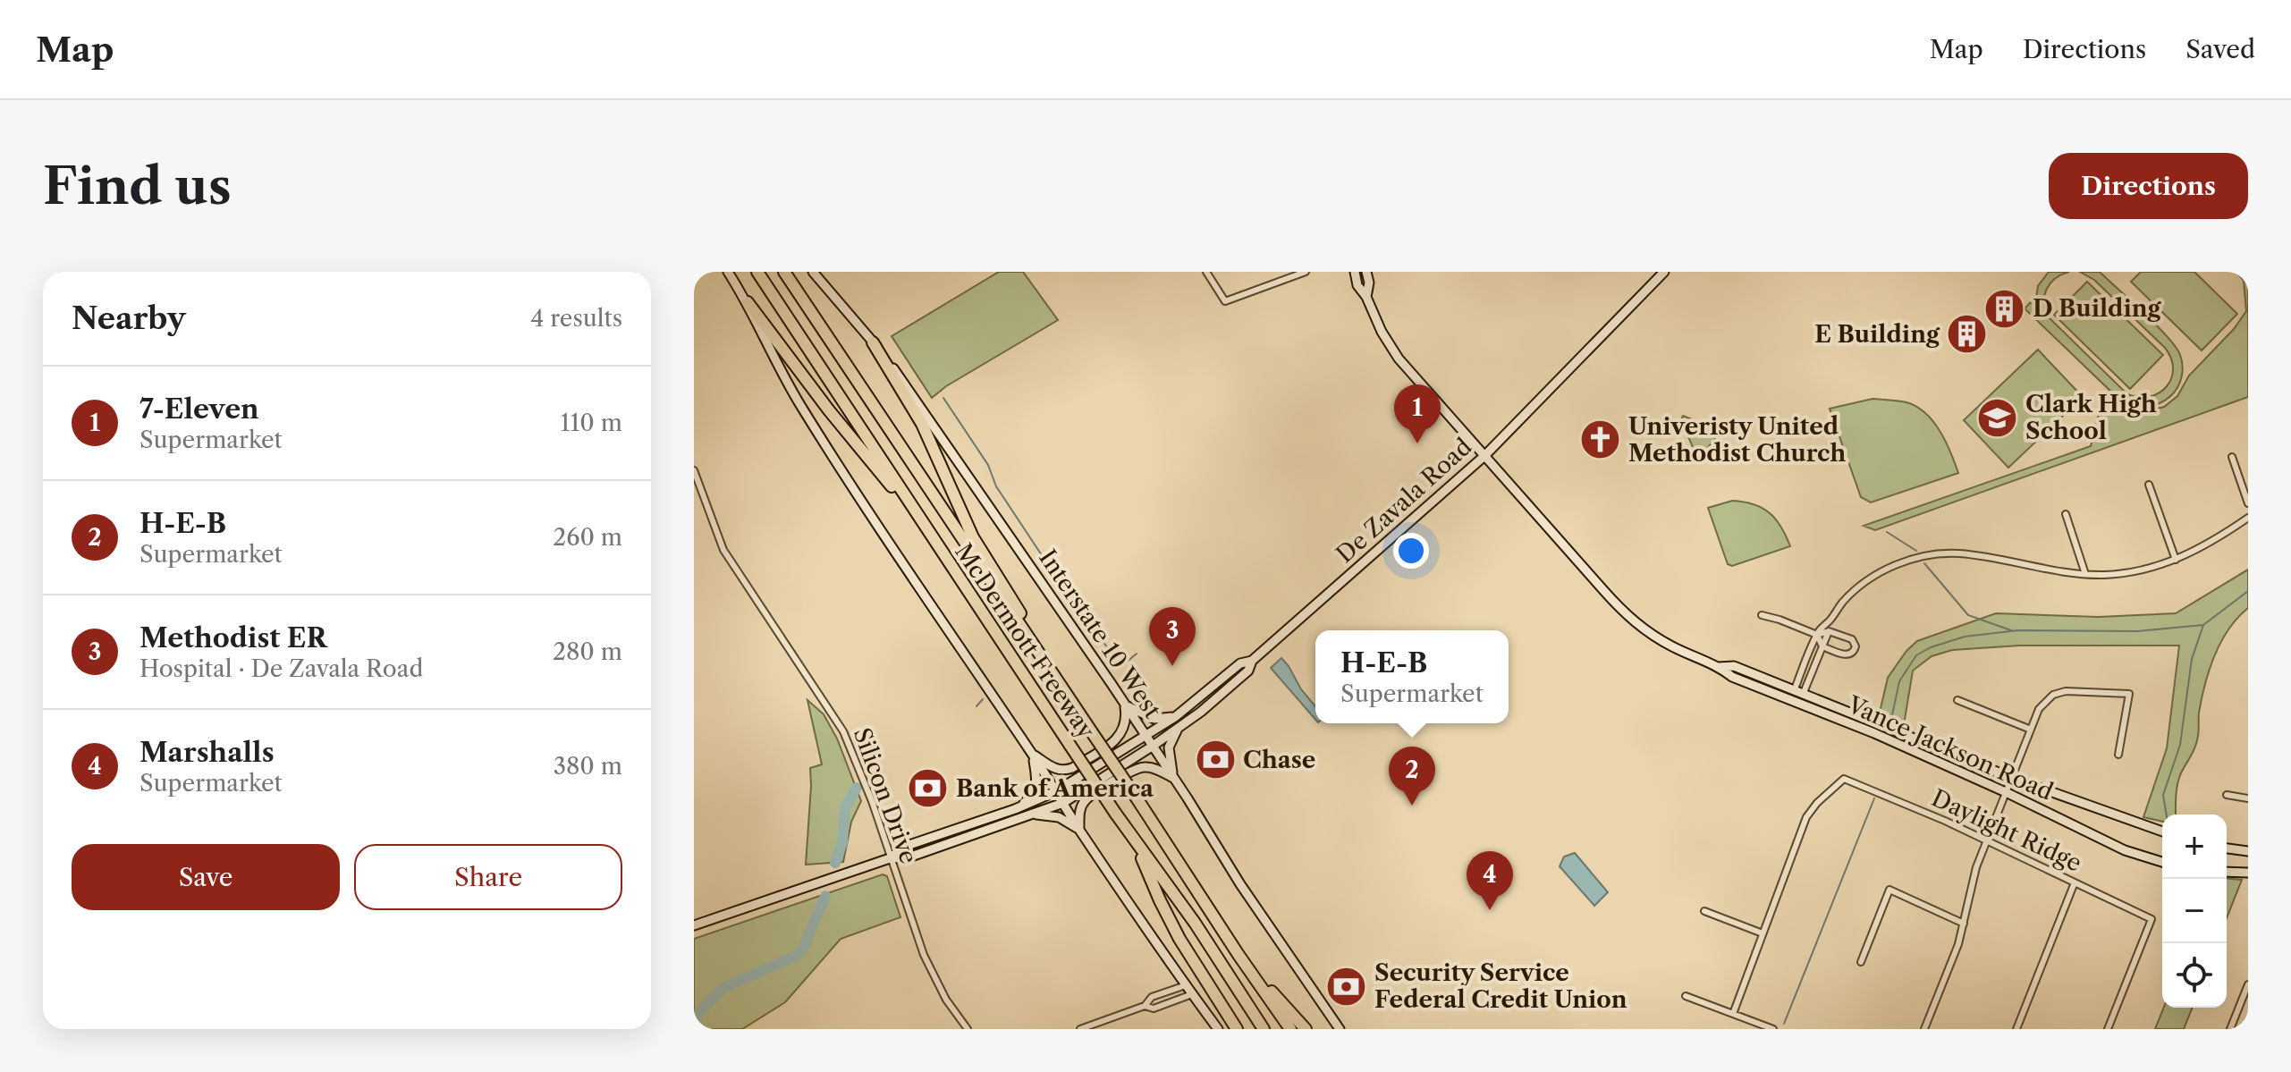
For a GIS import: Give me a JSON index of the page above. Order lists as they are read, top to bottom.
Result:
{
  "streets": {
    "highway": ["McDermott Freeway"],
    "main road": ["De Zavala Road", "Interstate 10 West", "Vance Jackson Road"],
    "street": ["Silicon Drive", "Daylight Ridge"]
  },
  "crossings": [
    ["De Zavala Road", "Interstate 10 West"],
    ["De Zavala Road", "Vance Jackson Road"],
    ["De Zavala Road", "Silicon Drive"]
  ],
  "places": {
    "building": ["D Building", "E Building"],
    "school or university": ["Clark High School"],
    "church": ["Univeristy United Methodist Church"],
    "bank": ["Chase", "Bank of America", "Security Service Federal Credit Union"]
  },
  "page": {
    "header": "Map",
    "nav": ["Map", "Directions", "Saved"],
    "buttons": [
      "Directions",
      ["Save", "Share"]
    ],
    "title": "Find us",
    "heading": ["Nearby", "4 results"],
    "list": [
      {
        "mark": "1",
        "name": "7-Eleven",
        "note": "Supermarket",
        "value": "110 m"
      },
      {
        "mark": "2",
        "name": "H-E-B",
        "note": "Supermarket",
        "value": "260 m"
      },
      {
        "mark": "3",
        "name": "Methodist ER",
        "note": "Hospital · De Zavala Road",
        "value": "280 m"
      },
      {
        "mark": "4",
        "name": "Marshalls",
        "note": "Supermarket",
        "value": "380 m"
      }
    ],
    "pins": [
      "1",
      "3",
      "2",
      "4"
    ],
    "popup": ["H-E-B", "Supermarket"],
    "map_buttons": ["+", "−"]
  }
}
